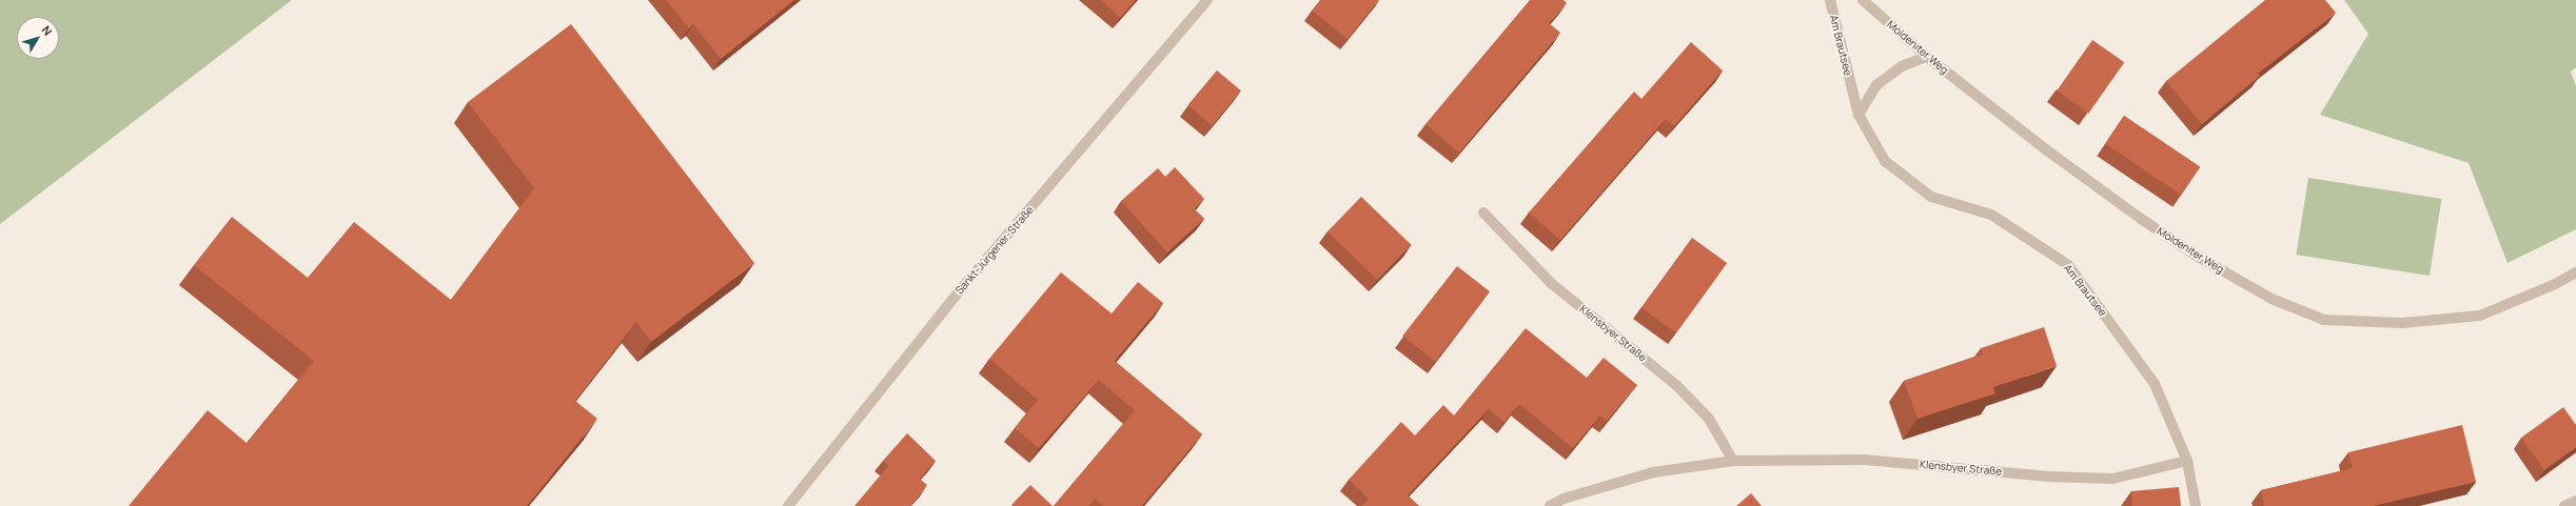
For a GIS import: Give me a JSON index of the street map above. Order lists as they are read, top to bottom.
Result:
{
  "streets": {
    "street": [
      "Am Brautsee",
      "Moldeniter Weg",
      "Sankt-Jürgener-Straße",
      "Klensbyer Straße"
    ]
  },
  "crossings": [
    ["Am Brautsee", "Klensbyer Straße"]
  ],
  "north": "top right"
}
